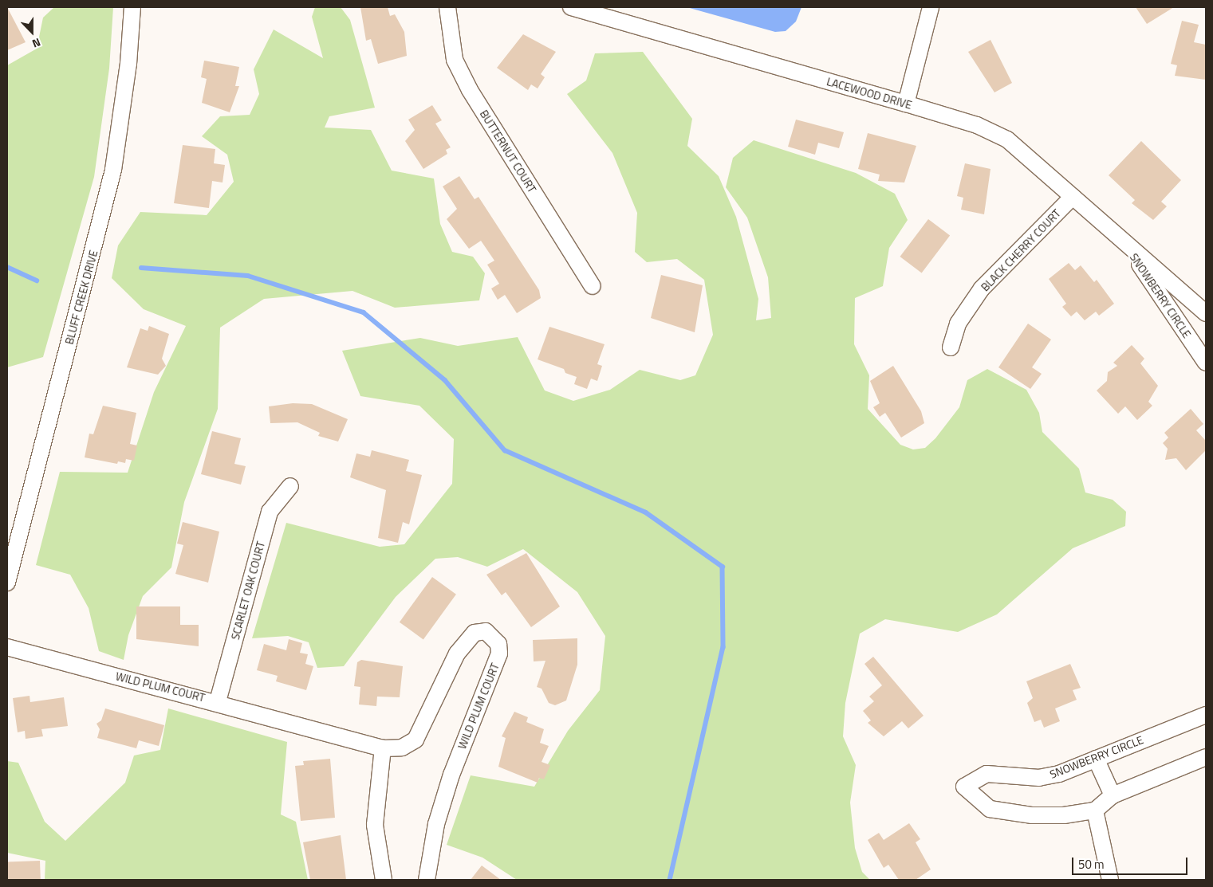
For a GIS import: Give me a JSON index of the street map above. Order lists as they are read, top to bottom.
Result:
{
  "streets": {
    "street": [
      "LACEWOOD DRIVE",
      "BUTTERNUT COURT",
      "BLACK CHERRY COURT",
      "SNOWBERRY CIRCLE",
      "BLUFF CREEK DRIVE",
      "SCARLET OAK COURT",
      "WILD PLUM COURT"
    ]
  },
  "crossings": [
    ["LACEWOOD DRIVE", "BLACK CHERRY COURT"],
    ["LACEWOOD DRIVE", "SNOWBERRY CIRCLE"],
    ["SCARLET OAK COURT", "WILD PLUM COURT"]
  ],
  "scale_bar": "50 m",
  "north": "bottom"
}
